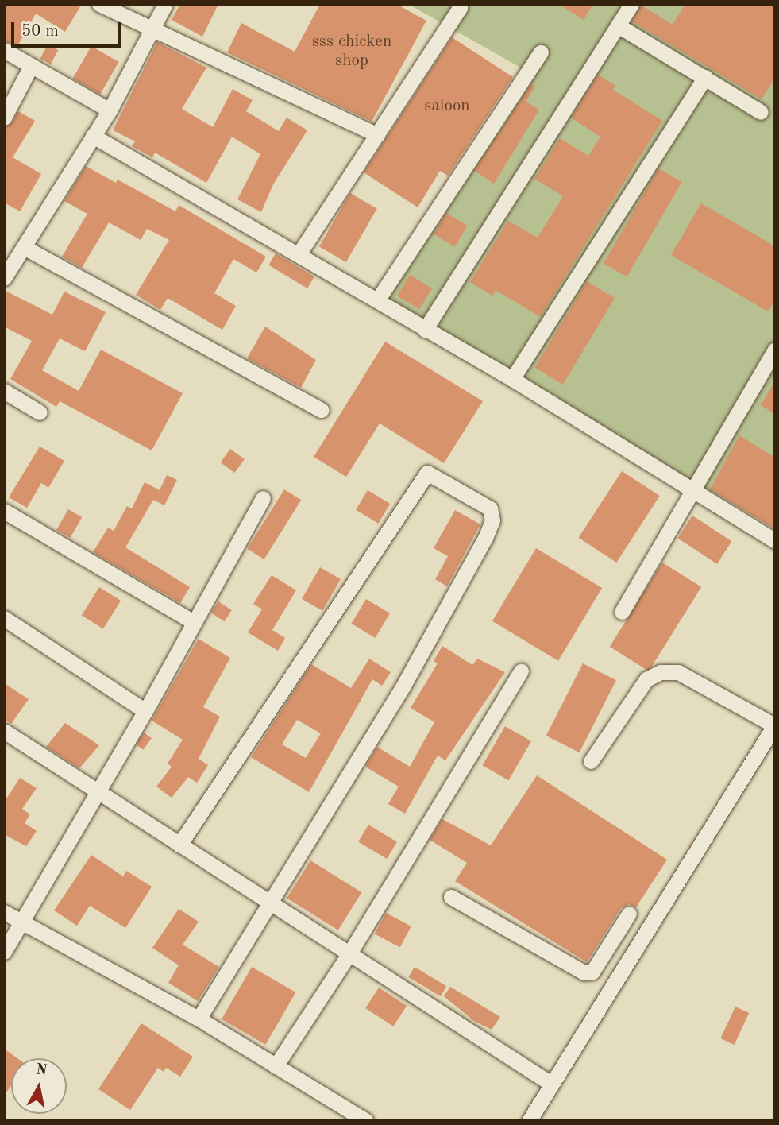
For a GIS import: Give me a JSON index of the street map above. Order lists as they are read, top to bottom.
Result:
{
  "house_numbers": ["sss chicken shop", "saloon"],
  "scale_bar": "50 m",
  "north": "top"
}
